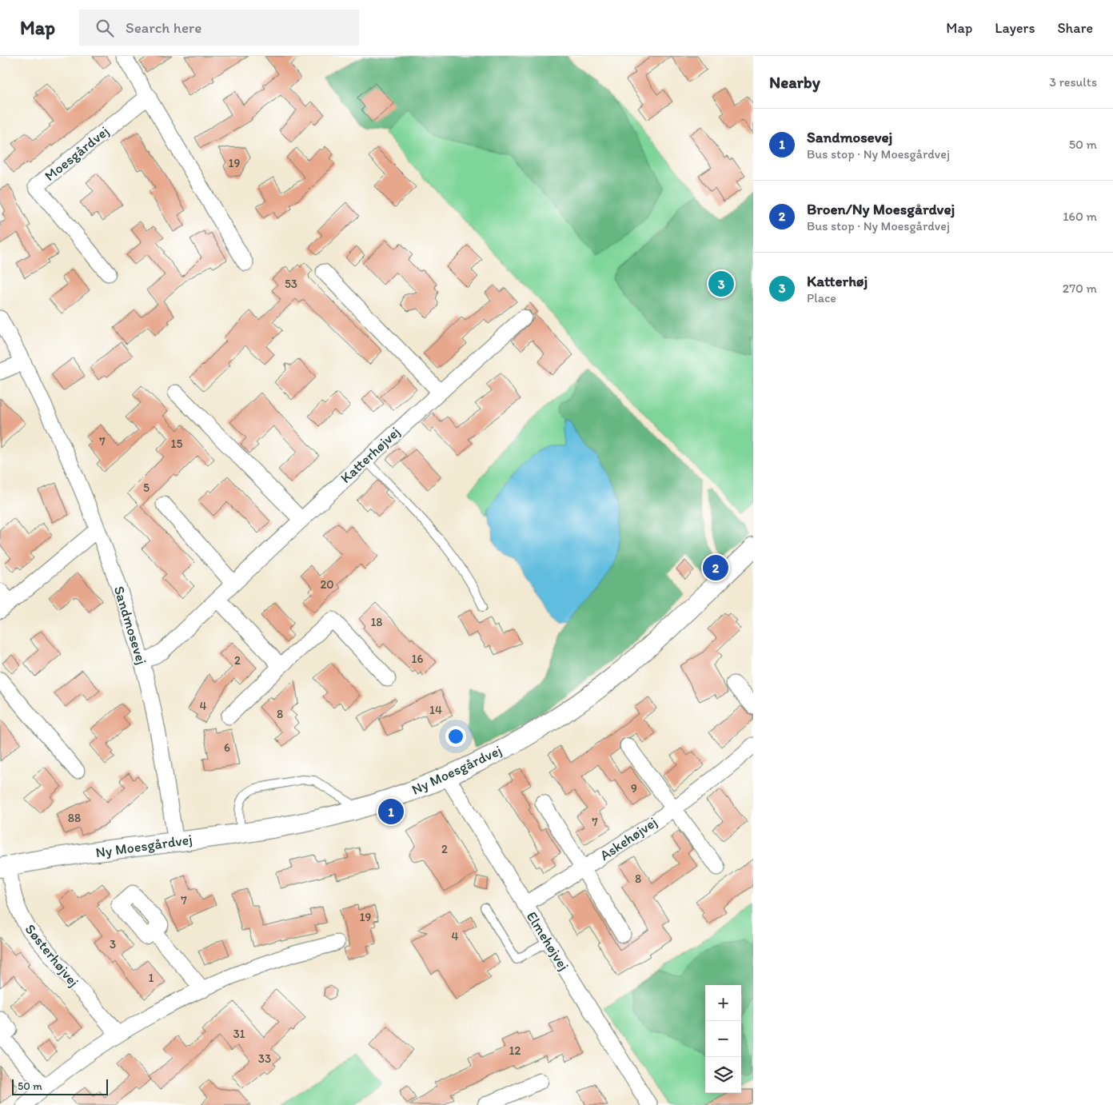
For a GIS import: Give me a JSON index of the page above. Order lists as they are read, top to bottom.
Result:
{
  "streets": {
    "street": [
      "Moesgårdvej",
      "Katterhøjvej",
      "Sandmosevej",
      "Ny Moesgårdvej",
      "Askehøjvej",
      "Elmehøjvej",
      "Søsterhøjvej"
    ]
  },
  "crossings": [
    ["Katterhøjvej", "Sandmosevej"],
    ["Sandmosevej", "Ny Moesgårdvej"],
    ["Ny Moesgårdvej", "Elmehøjvej"],
    ["Ny Moesgårdvej", "Søsterhøjvej"],
    ["Askehøjvej", "Elmehøjvej"]
  ],
  "house_numbers": [
    "19",
    "53",
    "7",
    "15",
    "5",
    "20",
    "18",
    "16",
    "2",
    "4",
    "14",
    "8",
    "6",
    "9",
    "88",
    "7",
    "2",
    "8",
    "7",
    "19",
    "4",
    "3",
    "1",
    "31",
    "12",
    "33"
  ],
  "scale_bar": "50 m",
  "page": {
    "header": "Map",
    "search": "Search here",
    "nav": ["Map", "Layers", "Share"],
    "heading": ["Nearby", "3 results"],
    "list": [
      {
        "mark": "1",
        "name": "Sandmosevej",
        "note": "Bus stop · Ny Moesgårdvej",
        "value": "50 m"
      },
      {
        "mark": "2",
        "name": "Broen/Ny Moesgårdvej",
        "note": "Bus stop · Ny Moesgårdvej",
        "value": "160 m"
      },
      {
        "mark": "3",
        "name": "Katterhøj",
        "note": "Place",
        "value": "270 m"
      }
    ],
    "pins": ["3", "2", "1"],
    "map_buttons": ["+", "−"],
    "scale": "50 m"
  }
}
